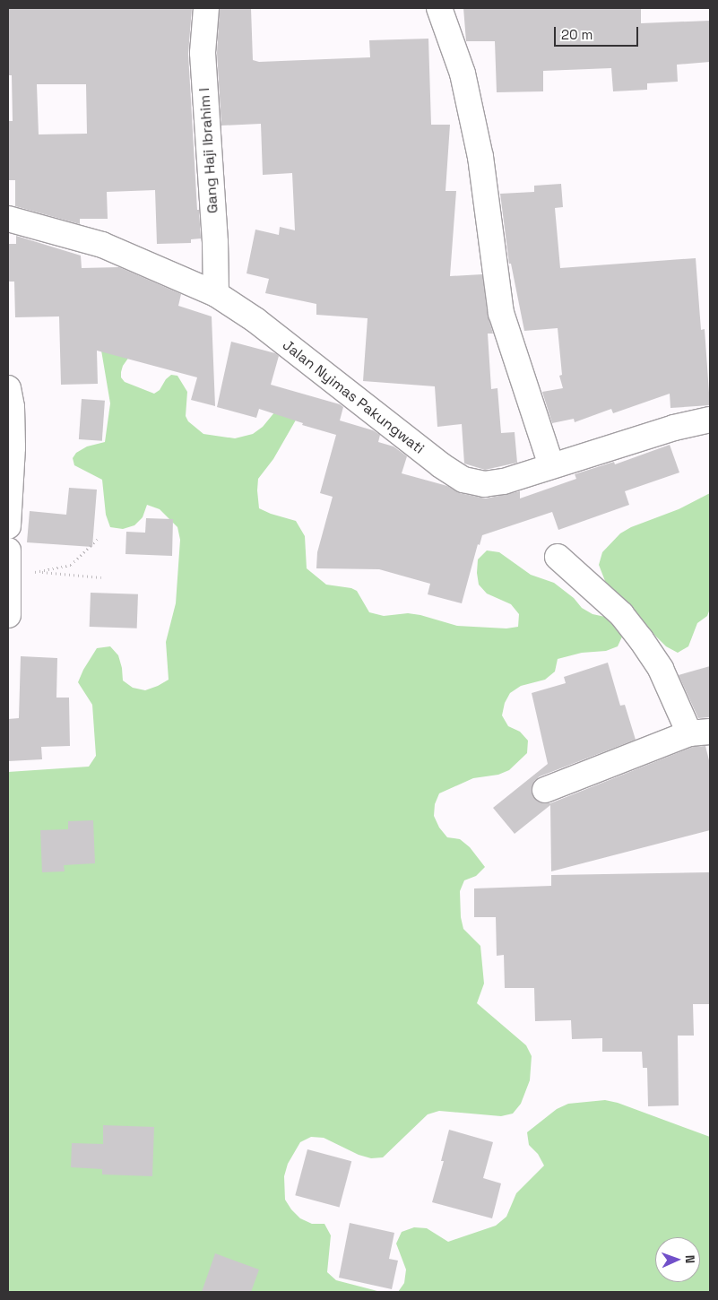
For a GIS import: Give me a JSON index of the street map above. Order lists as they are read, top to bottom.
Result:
{
  "streets": {
    "street": ["Gang Haji Ibrahim I", "Jalan Nyimas Pakungwati"]
  },
  "crossings": [
    ["Gang Haji Ibrahim I", "Jalan Nyimas Pakungwati"]
  ],
  "scale_bar": "20 m",
  "north": "right"
}
